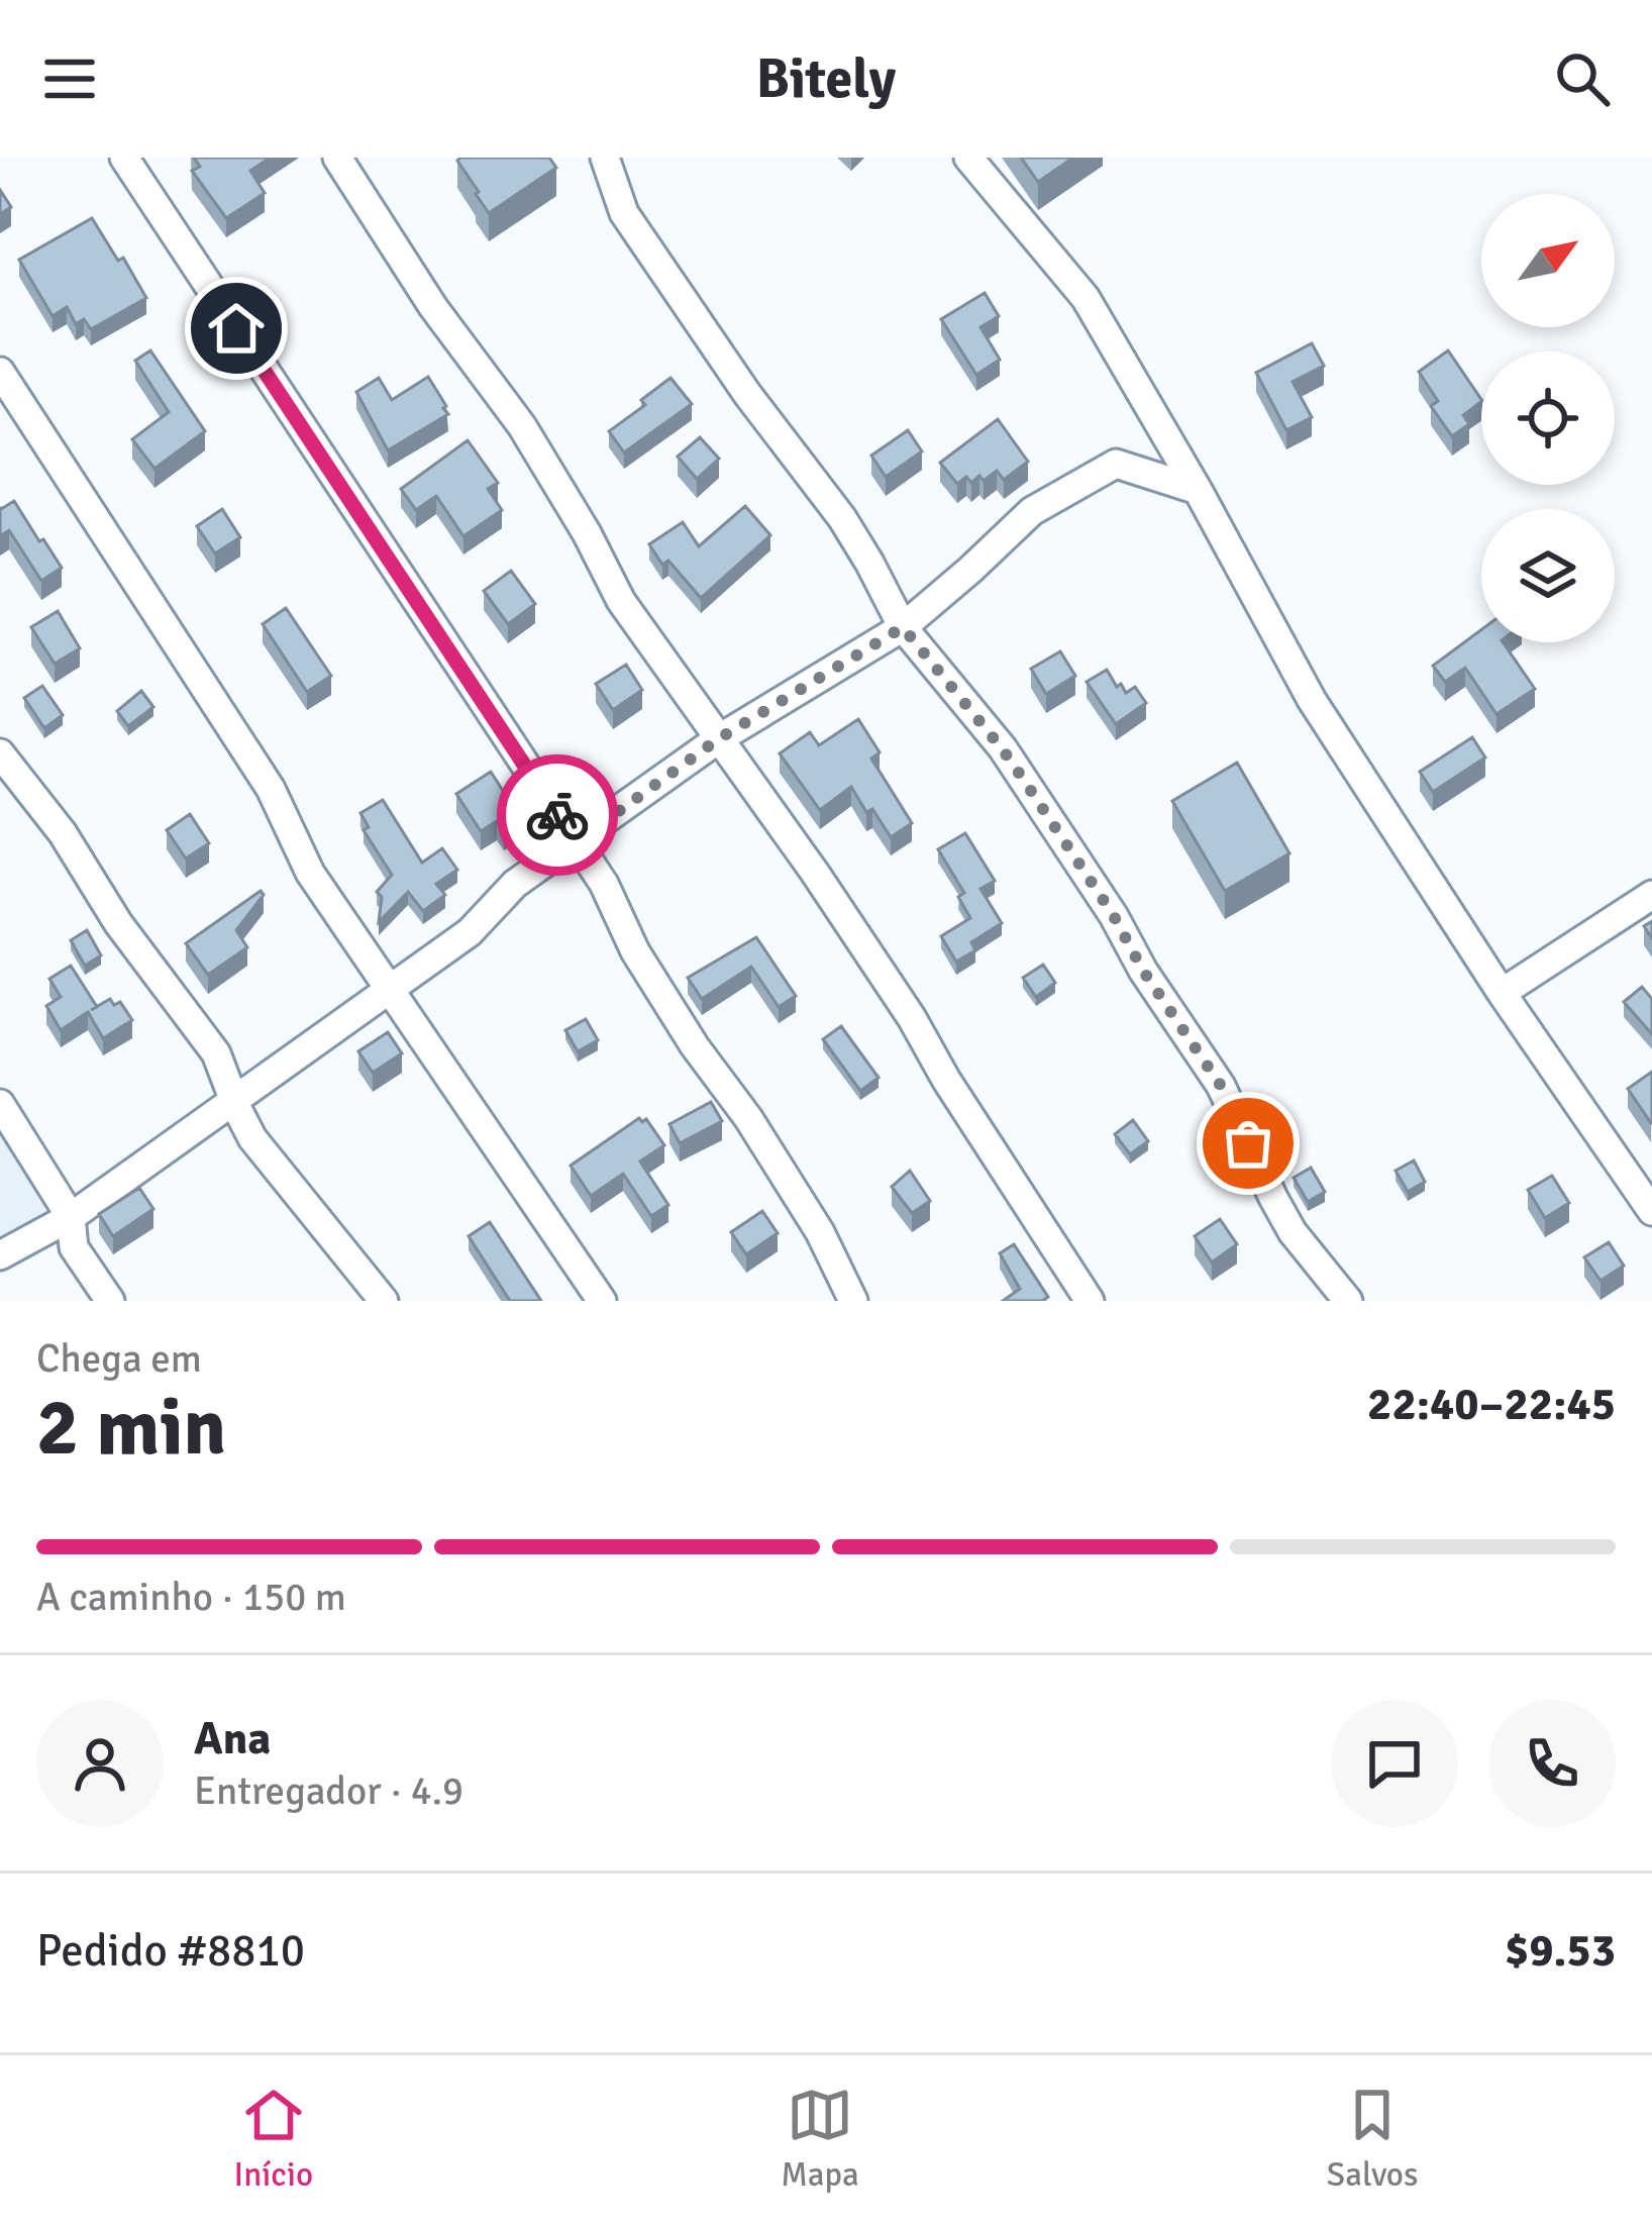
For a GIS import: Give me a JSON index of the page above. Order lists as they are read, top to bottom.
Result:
{
  "north": "top right",
  "page": {
    "header": "Bitely",
    "heading": ["2 min", "Chega em", "22:40–22:45"],
    "panel": [
      "Ana",
      "Entregador · 4.9",
      "Pedido #8810",
      "$9.53"
    ],
    "bar": "A caminho · 150 m",
    "tabs": ["Início", "Mapa", "Salvos"]
  }
}
